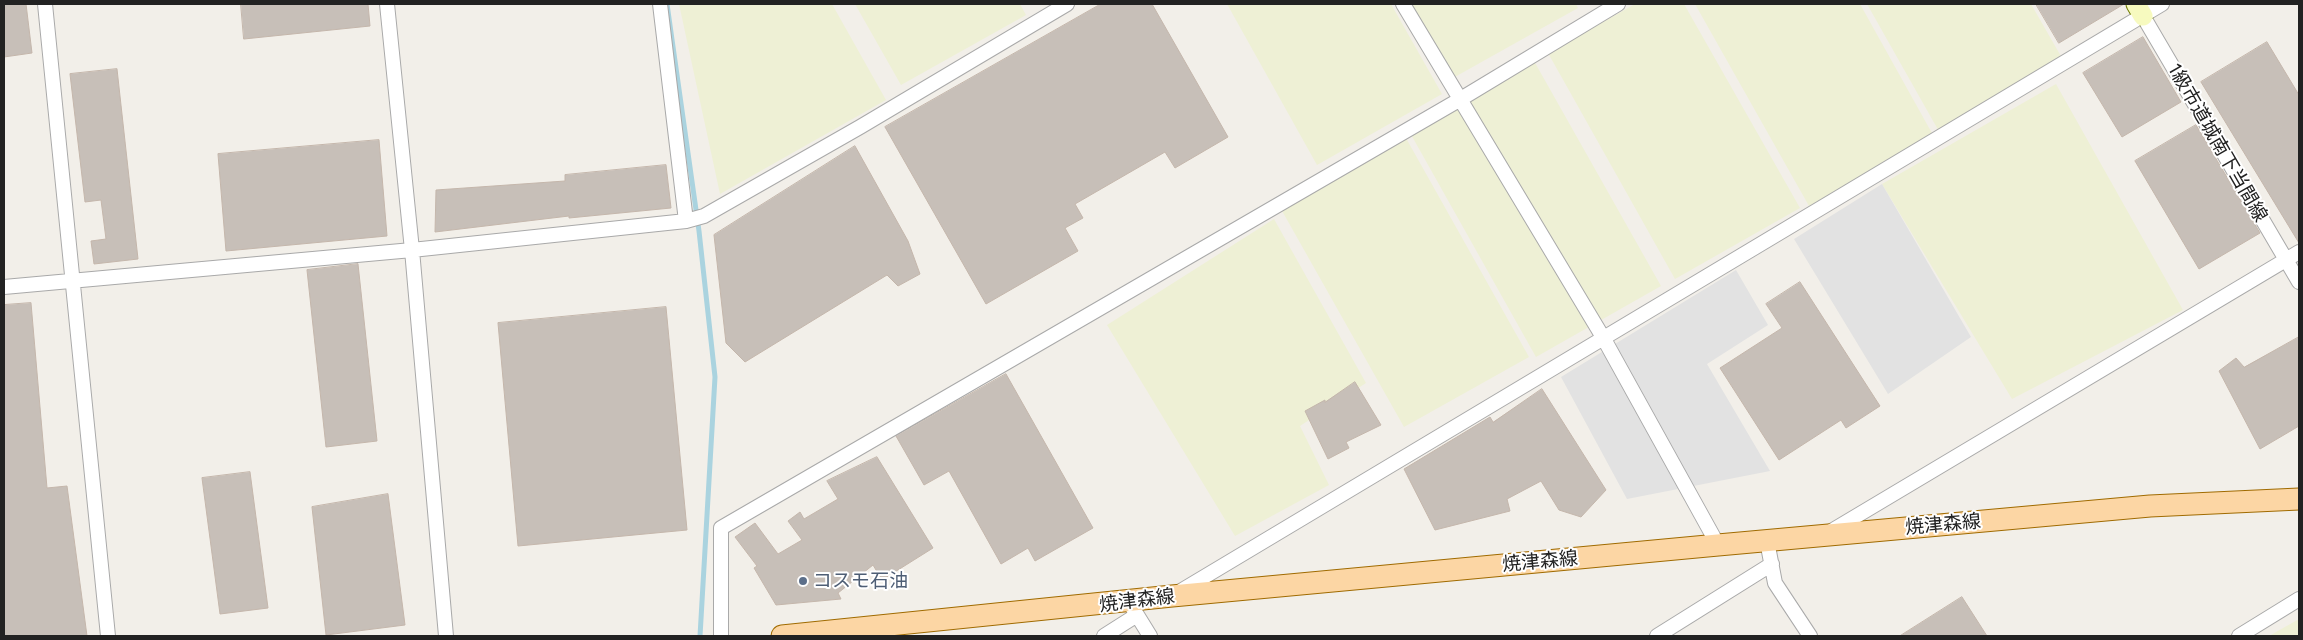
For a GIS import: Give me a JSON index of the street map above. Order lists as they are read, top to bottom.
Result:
{
  "streets": {
    "main road": ["焼津森線"],
    "street": ["1級市道城南下当間線"]
  },
  "places": ["コスモ石油"]
}
